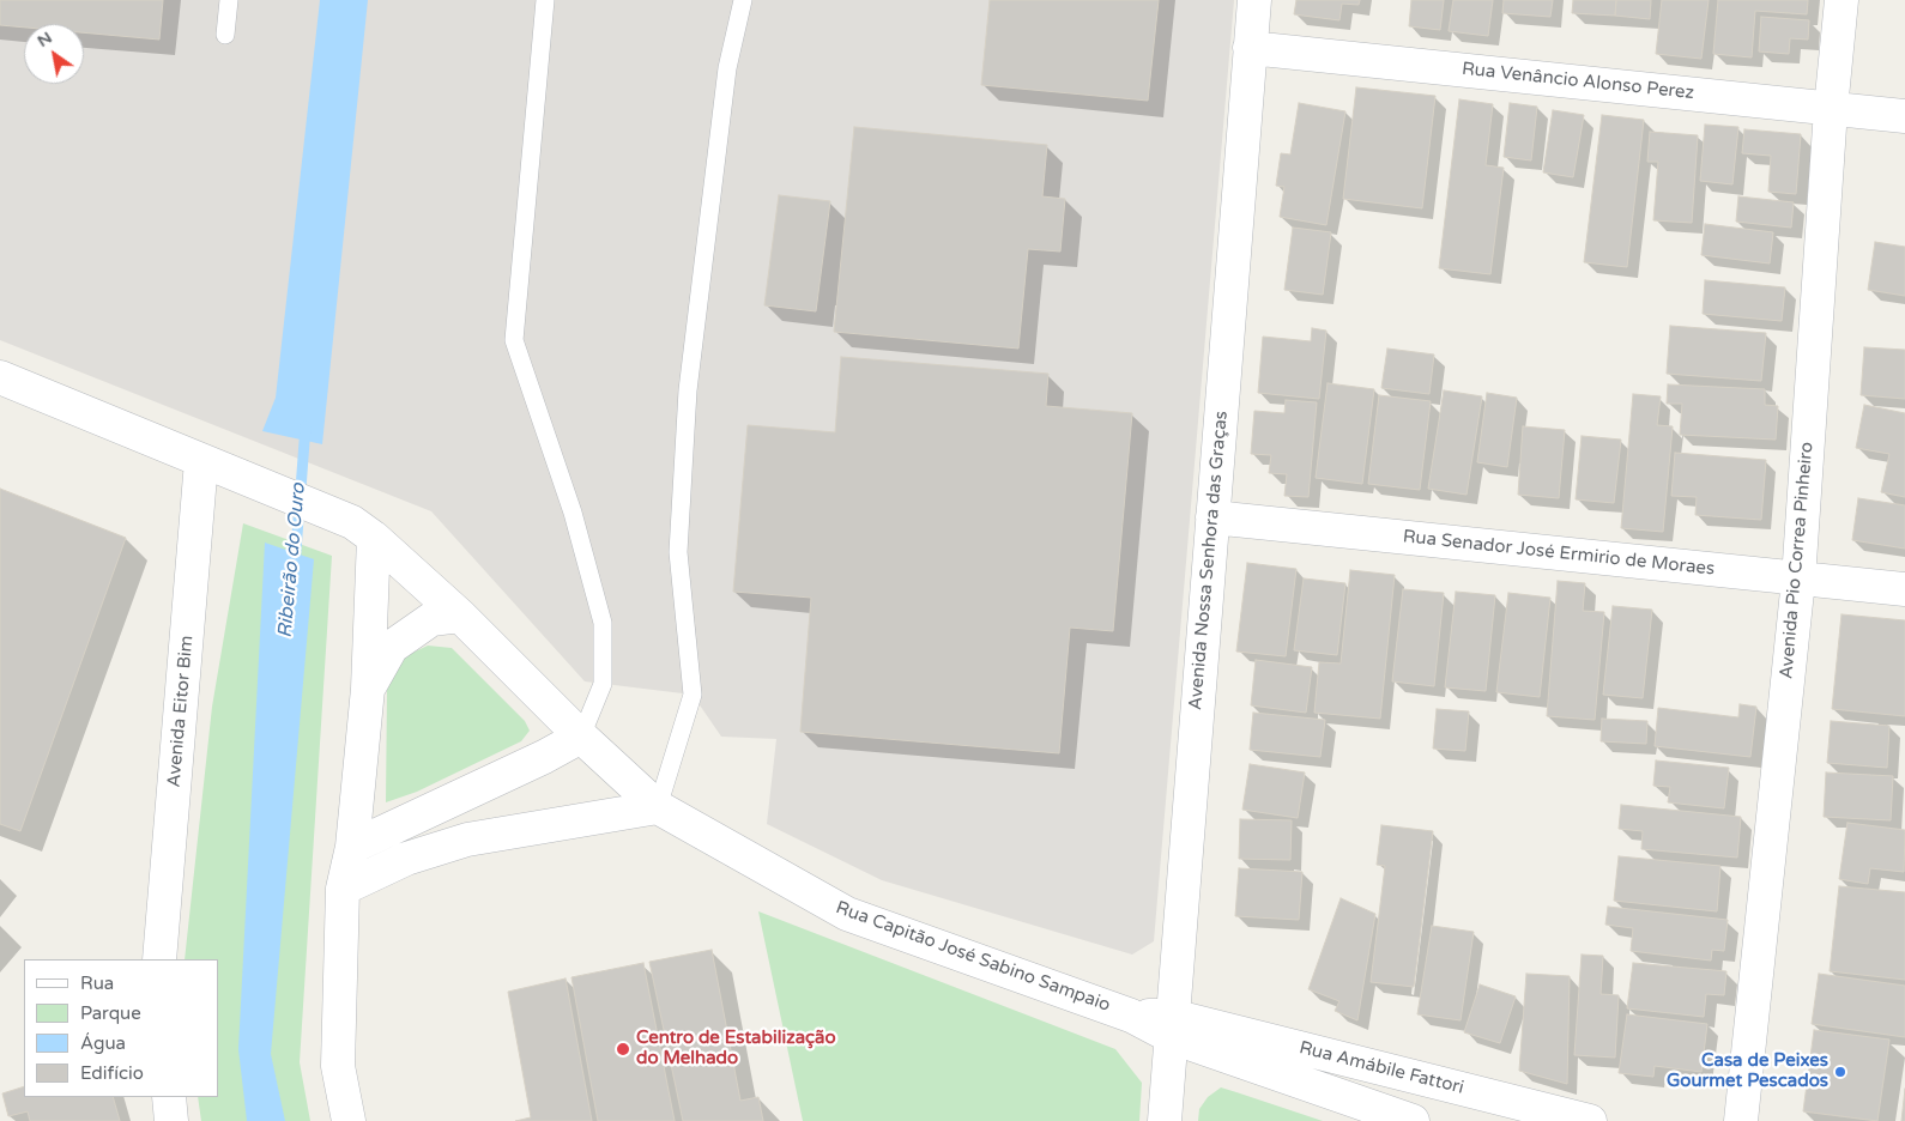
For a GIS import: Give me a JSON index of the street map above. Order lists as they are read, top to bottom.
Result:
{
  "streets": {
    "street": [
      "Rua Venâncio Alonso Perez",
      "Rua Senador José Ermirio de Moraes",
      "Avenida Nossa Senhora das Graças",
      "Avenida Pio Correa Pinheiro",
      "Avenida Eitor Bim",
      "Rua Capitão José Sabino Sampaio",
      "Rua Amábile Fattori"
    ]
  },
  "crossings": [
    ["Rua Venâncio Alonso Perez", "Avenida Nossa Senhora das Graças"],
    ["Rua Venâncio Alonso Perez", "Avenida Pio Correa Pinheiro"],
    ["Rua Senador José Ermirio de Moraes", "Avenida Nossa Senhora das Graças"],
    ["Rua Senador José Ermirio de Moraes", "Avenida Pio Correa Pinheiro"],
    ["Avenida Nossa Senhora das Graças", "Rua Capitão José Sabino Sampaio"],
    ["Avenida Nossa Senhora das Graças", "Rua Amábile Fattori"],
    ["Avenida Eitor Bim", "Rua Capitão José Sabino Sampaio"],
    ["Rua Capitão José Sabino Sampaio", "Rua Amábile Fattori"]
  ],
  "water": ["Ribeirão do Ouro"],
  "places": ["Centro de Estabilização do Melhado", "Casa de Peixes Gourmet Pescados"],
  "legend": [
    "Rua",
    "Parque",
    "Água",
    "Edifício"
  ],
  "north": "top left"
}
